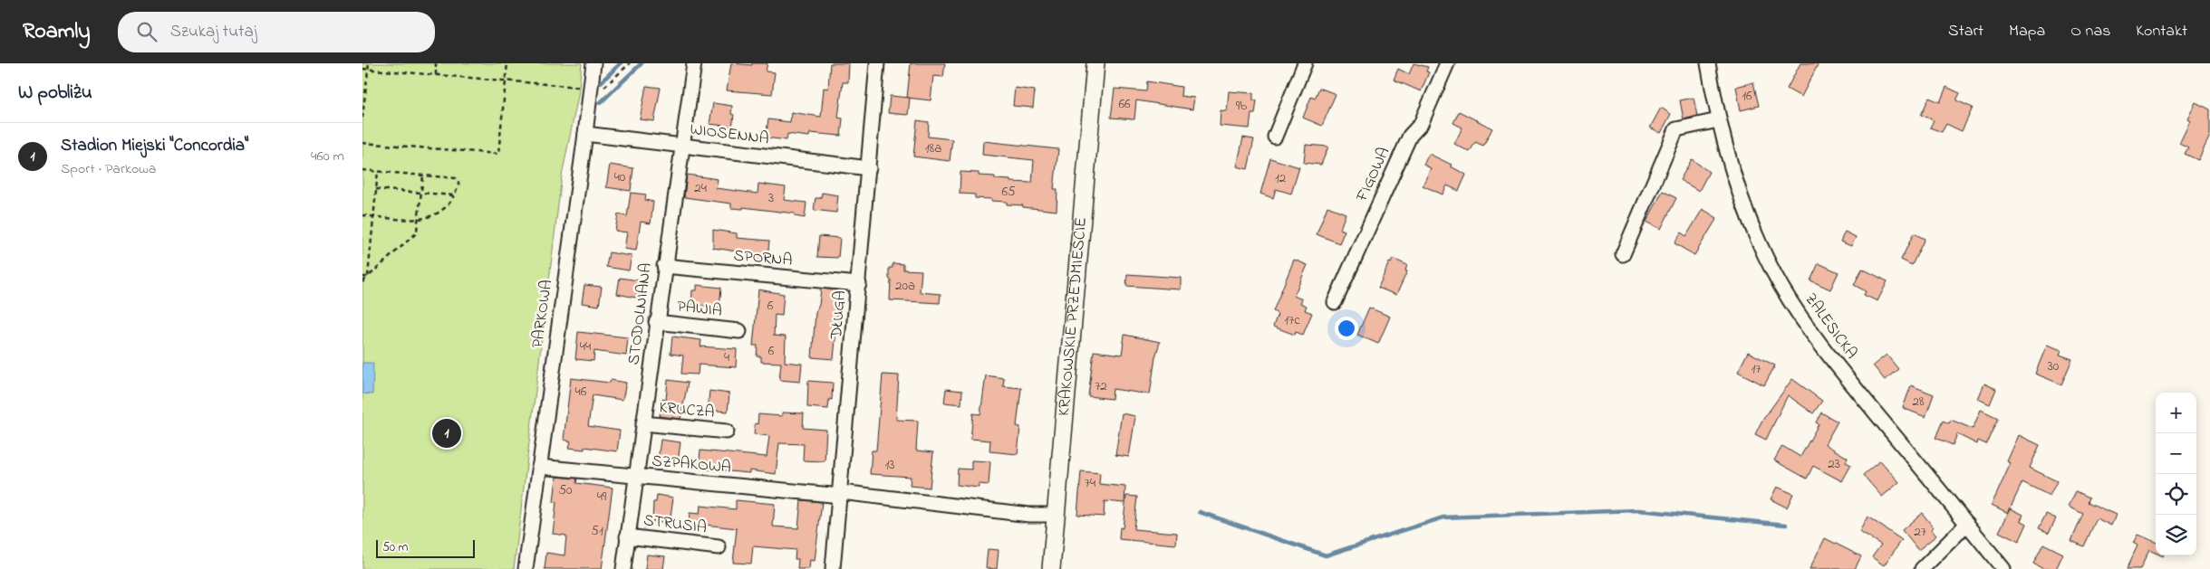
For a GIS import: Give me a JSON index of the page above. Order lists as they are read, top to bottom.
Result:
{
  "streets": {
    "main road": ["KRAKOWSKIE PRZEDMIEŚCIE"],
    "street": [
      "WIOSENNA",
      "FIGOWA",
      "SPORNA",
      "PAWIA",
      "PARKOWA",
      "STODOLNIANA",
      "DŁUGA",
      "ZALESICKA",
      "KRUCZA",
      "SZPAKOWA",
      "STRUSIA"
    ]
  },
  "crossings": [
    ["WIOSENNA", "PARKOWA"],
    ["WIOSENNA", "STODOLNIANA"],
    ["WIOSENNA", "DŁUGA"],
    ["SPORNA", "STODOLNIANA"],
    ["SPORNA", "DŁUGA"],
    ["PAWIA", "STODOLNIANA"],
    ["PARKOWA", "SZPAKOWA"],
    ["STODOLNIANA", "KRUCZA"],
    ["STODOLNIANA", "SZPAKOWA"],
    ["STODOLNIANA", "STRUSIA"],
    ["DŁUGA", "SZPAKOWA"],
    ["KRAKOWSKIE PRZEDMIEŚCIE", "SZPAKOWA"]
  ],
  "house_numbers": [
    "16",
    "66",
    "9b",
    "18a",
    "40",
    "12",
    "24",
    "65",
    "3",
    "20a",
    "6",
    "17c",
    "44",
    "6",
    "4",
    "30",
    "17",
    "72",
    "46",
    "28",
    "23",
    "13",
    "74",
    "50",
    "49",
    "51",
    "27"
  ],
  "scale_bar": "50 m",
  "page": {
    "header": "Roamly",
    "search": "Szukaj tutaj",
    "nav": [
      "Start",
      "Mapa",
      "O nas",
      "Kontakt"
    ],
    "heading": "W pobliżu",
    "list": [
      {
        "mark": "1",
        "name": "Stadion Miejski \"Concordia\"",
        "note": "Sport · Parkowa",
        "value": "460 m"
      }
    ],
    "map_buttons": ["+", "−"],
    "pins": "1",
    "scale": "50 m"
  }
}
